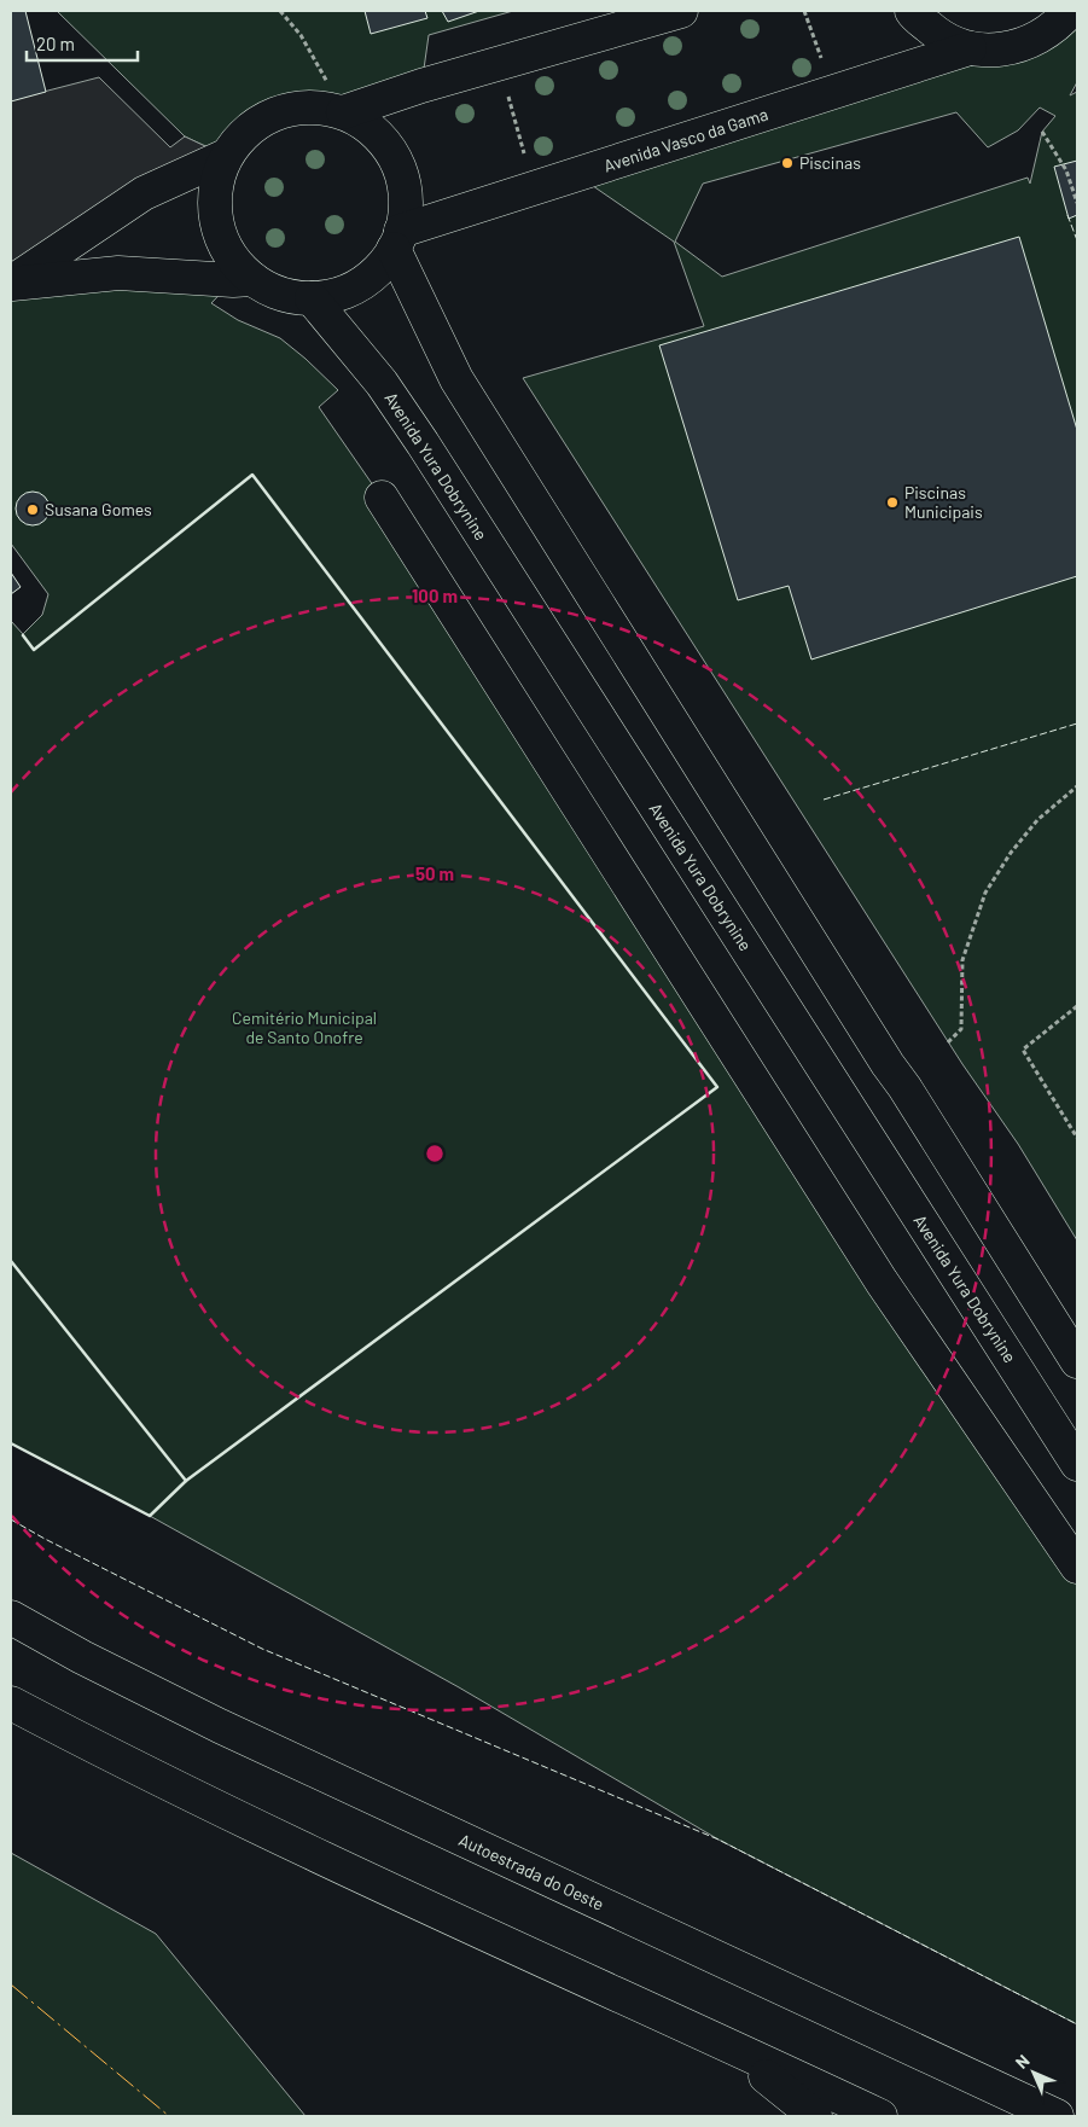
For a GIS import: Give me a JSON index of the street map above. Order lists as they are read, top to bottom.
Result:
{
  "streets": {
    "main road": ["Avenida Vasco da Gama", "Avenida Yura Dobrynine", "Autoestrada do Oeste"]
  },
  "crossings": [
    ["Avenida Vasco da Gama", "Avenida Yura Dobrynine"]
  ],
  "parks": ["Cemitério Municipal de Santo Onofre"],
  "places": ["Piscinas", "Piscinas Municipais", "Susana Gomes"],
  "scale_bar": "20 m",
  "north": "top left",
  "rings": ["100 m", "50 m"]
}
